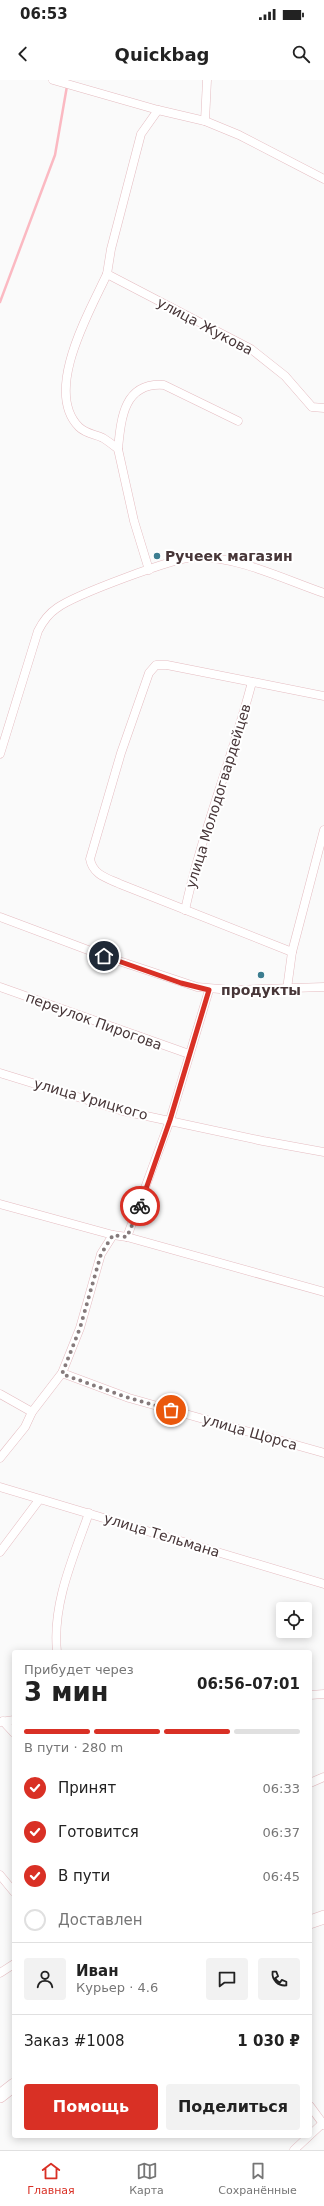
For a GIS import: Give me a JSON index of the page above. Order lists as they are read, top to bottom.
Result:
{
  "streets": {
    "street": [
      "улица Жукова",
      "улица Молодогвардейцев",
      "переулок Пирогова",
      "улица Урицкого",
      "улица Щорса",
      "улица Тельмана"
    ]
  },
  "places": ["Ручеек магазин", "продукты"],
  "page": {
    "status": "06:53",
    "header": "Quickbag",
    "heading": ["3 мин", "Прибудет через", "06:56–07:01"],
    "panel": [
      "Иван",
      "Курьер · 4.6",
      "Заказ #1008",
      "1 030 ₽"
    ],
    "bar": "В пути · 280 m",
    "list": [
      ["Принят", "06:33"],
      ["Готовится", "06:37"],
      ["В пути", "06:45"],
      "Доставлен"
    ],
    "buttons": ["Помощь", "Поделиться"],
    "tabs": ["Главная", "Карта", "Сохранённые"]
  }
}
